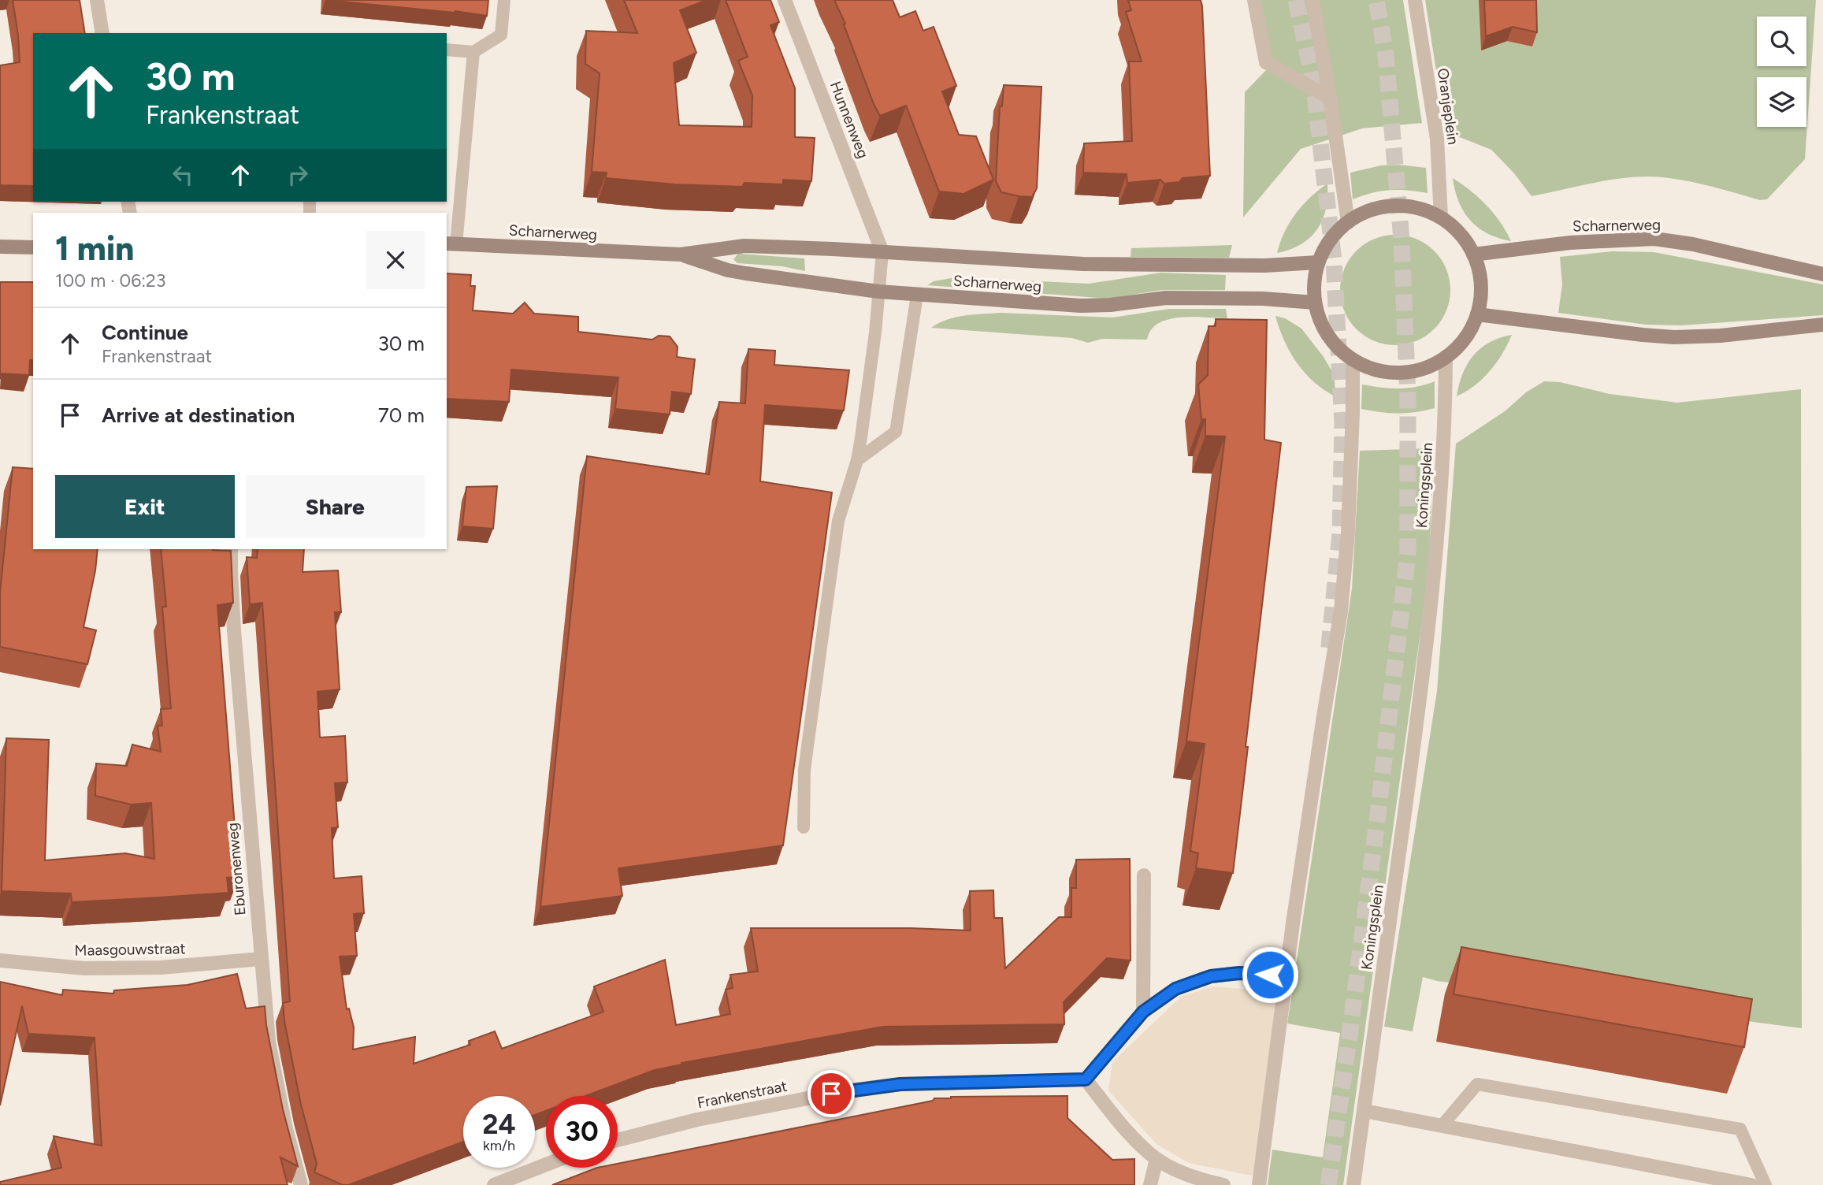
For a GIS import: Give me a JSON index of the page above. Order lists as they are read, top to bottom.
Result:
{
  "streets": {
    "street": [
      "Oranjeplein",
      "Hunnenweg",
      "Scharnerweg",
      "Koningsplein",
      "Eburonenweg",
      "Maasgouwstraat",
      "Frankenstraat"
    ]
  },
  "crossings": [
    ["Oranjeplein", "Scharnerweg"],
    ["Oranjeplein", "Koningsplein"],
    ["Hunnenweg", "Scharnerweg"],
    ["Scharnerweg", "Koningsplein"],
    ["Eburonenweg", "Maasgouwstraat"]
  ],
  "page": {
    "turn": ["30 m", "Frankenstraat"],
    "heading": ["1 min", "100 m · 06:23"],
    "list": [
      {
        "name": "Continue",
        "note": "Frankenstraat",
        "value": "30 m"
      },
      {
        "name": "Arrive at destination",
        "value": "70 m"
      }
    ],
    "buttons": ["Exit", "Share"],
    "speed": "24 km/h",
    "limit": "30"
  }
}
